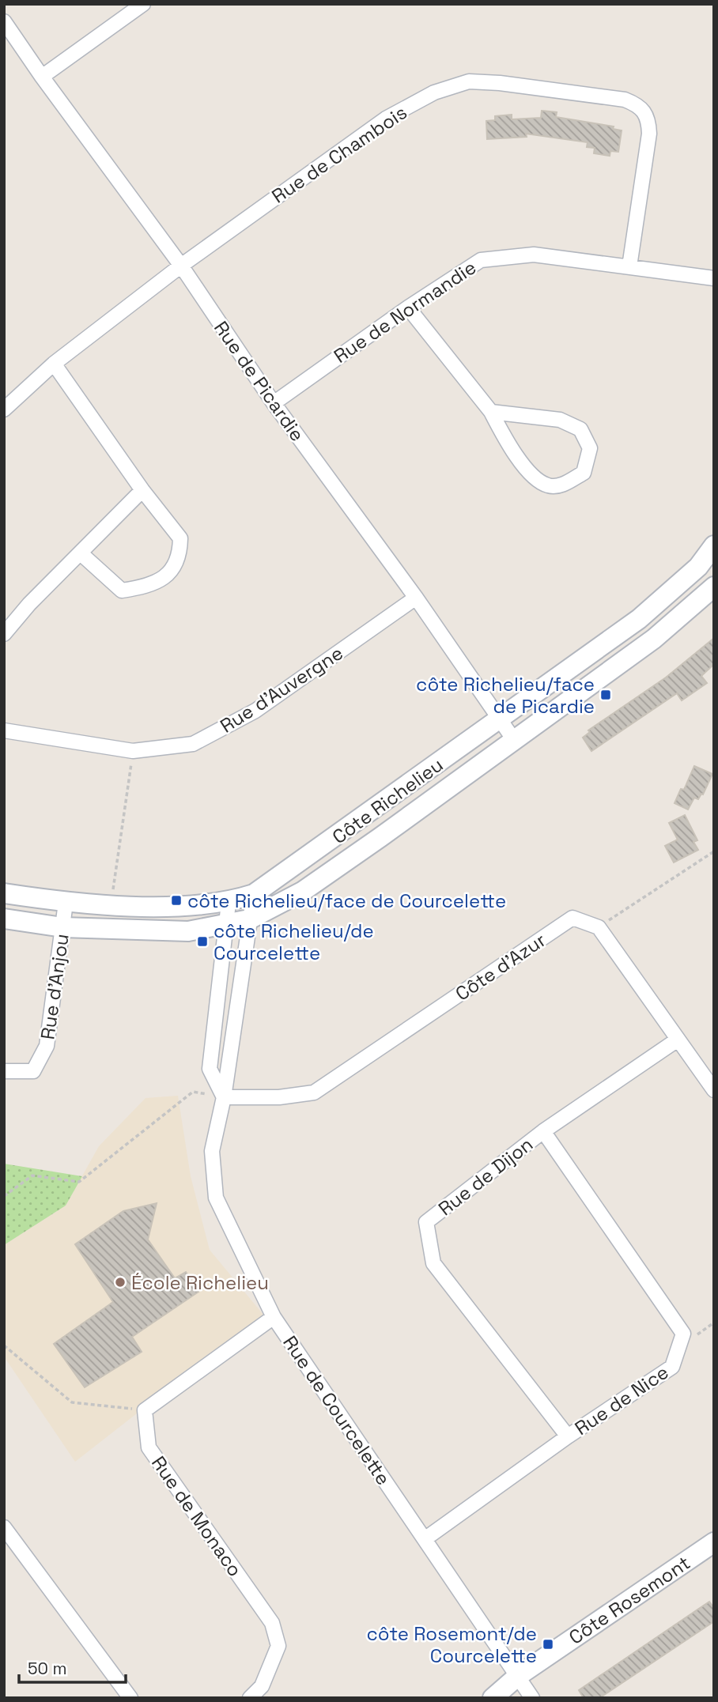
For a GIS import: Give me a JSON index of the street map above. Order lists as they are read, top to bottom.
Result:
{
  "streets": {
    "street": [
      "Rue de Chambois",
      "Rue de Normandie",
      "Rue de Picardie",
      "Rue d'Auvergne",
      "Côte Richelieu",
      "Côte d'Azur",
      "Rue d'Anjou",
      "Rue de Dijon",
      "Rue de Nice",
      "Rue de Courcelette",
      "Rue de Monaco",
      "Côte Rosemont"
    ]
  },
  "crossings": [
    ["Rue de Chambois", "Rue de Normandie"],
    ["Rue de Chambois", "Rue de Picardie"],
    ["Rue de Normandie", "Rue de Picardie"],
    ["Rue de Picardie", "Rue d'Auvergne"],
    ["Rue de Picardie", "Côte Richelieu"],
    ["Côte Richelieu", "Rue d'Anjou"],
    ["Côte Richelieu", "Rue de Courcelette"],
    ["Côte d'Azur", "Rue de Courcelette"],
    ["Rue de Dijon", "Rue de Nice"],
    ["Rue de Nice", "Rue de Courcelette"],
    ["Rue de Courcelette", "Côte Rosemont"]
  ],
  "places": {
    "transit": [
      "côte Richelieu/face de Picardie",
      "côte Richelieu/face de Courcelette",
      "côte Richelieu/de Courcelette",
      "côte Rosemont/de Courcelette"
    ],
    "other": ["École Richelieu"]
  },
  "scale_bar": "50 m"
}
